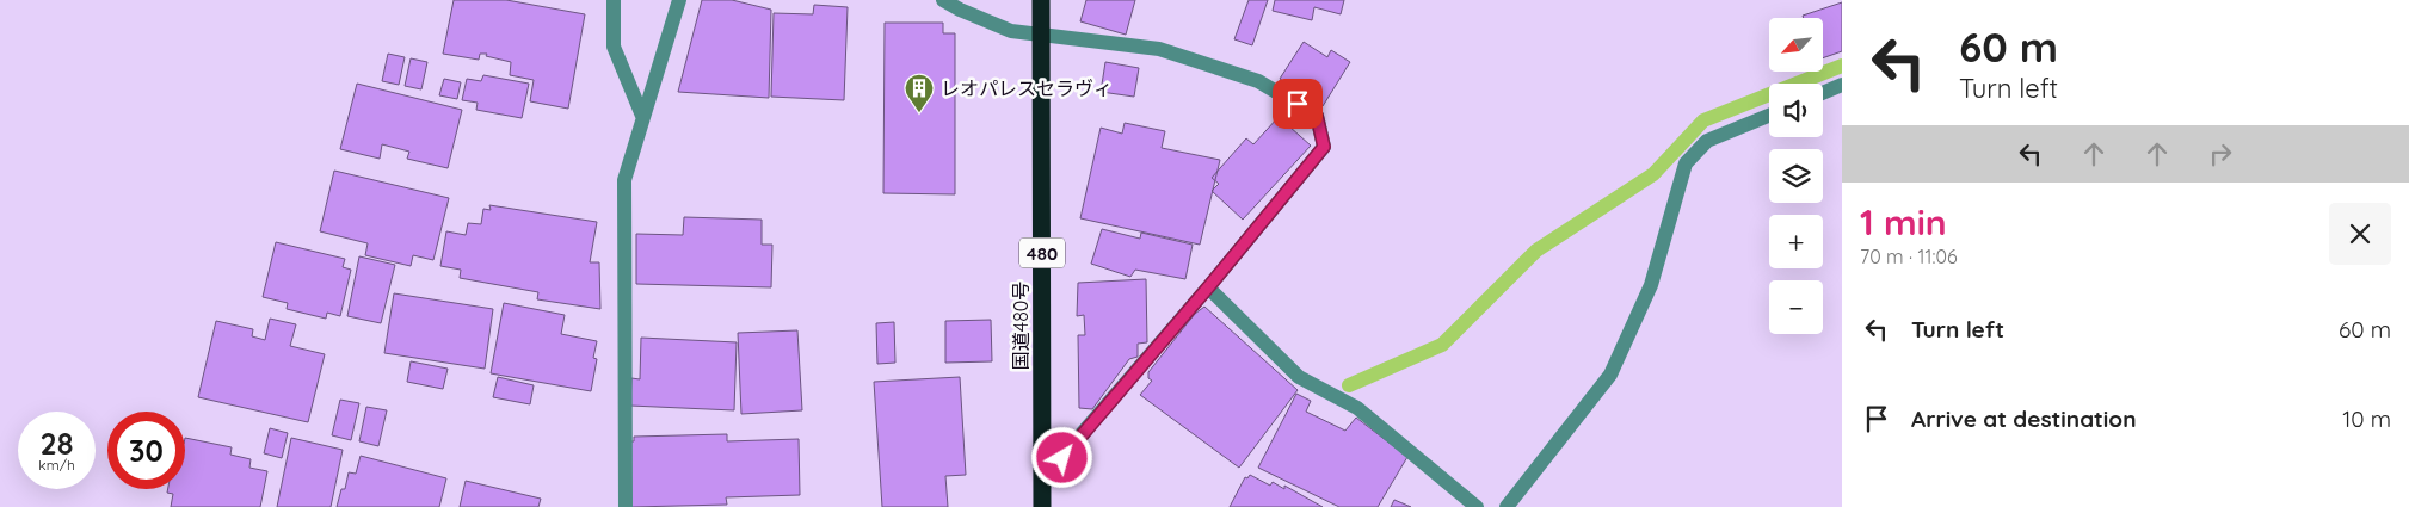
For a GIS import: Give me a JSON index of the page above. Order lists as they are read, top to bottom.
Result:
{
  "streets": {
    "highway": ["480", "国道480号"]
  },
  "places": {
    "building": ["レオパレスセラヴィ"]
  },
  "north": "bottom left",
  "page": {
    "turn": ["60 m", "Turn left"],
    "map_buttons": ["+", "−"],
    "heading": ["1 min", "70 m · 11:06"],
    "list": [
      {
        "name": "Turn left",
        "value": "60 m"
      },
      {
        "name": "Arrive at destination",
        "value": "10 m"
      }
    ],
    "speed": "28 km/h",
    "limit": "30"
  }
}
